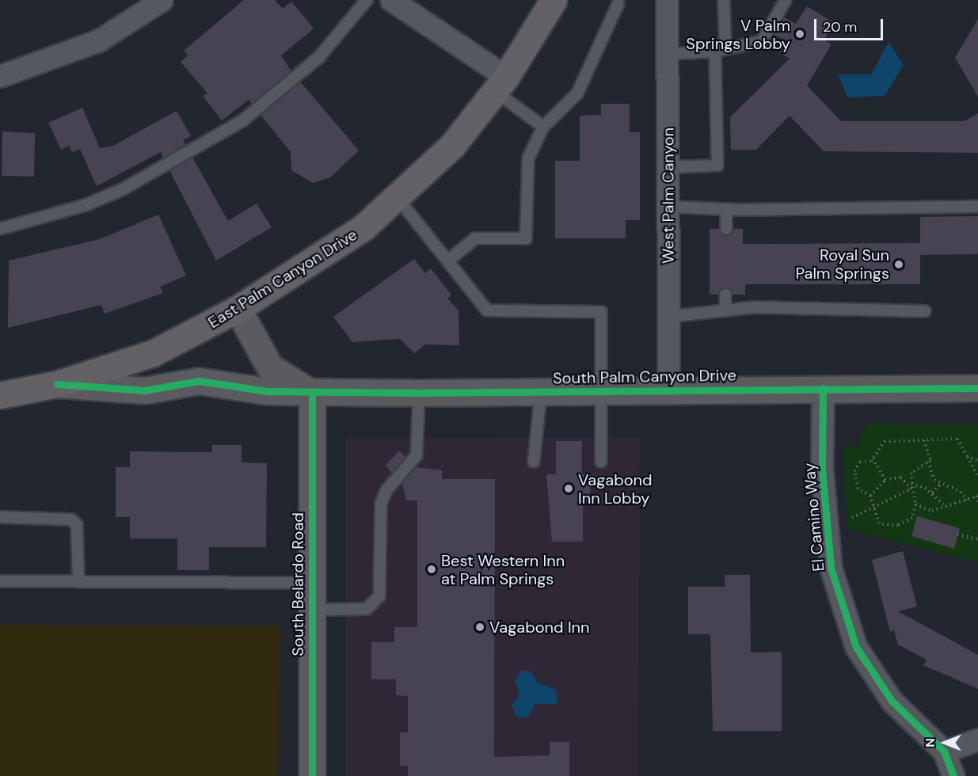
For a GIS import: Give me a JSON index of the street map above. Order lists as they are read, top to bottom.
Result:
{
  "streets": {
    "main road": ["East Palm Canyon Drive"],
    "street": [
      "West Palm Canyon",
      "South Palm Canyon Drive",
      "El Camino Way",
      "South Belardo Road"
    ]
  },
  "crossings": [
    ["West Palm Canyon", "South Palm Canyon Drive"],
    ["East Palm Canyon Drive", "South Palm Canyon Drive"],
    ["South Palm Canyon Drive", "El Camino Way"],
    ["South Palm Canyon Drive", "South Belardo Road"]
  ],
  "places": [
    "V Palm Springs Lobby",
    "Royal Sun Palm Springs",
    "Vagabond Inn Lobby",
    "Best Western Inn at Palm Springs",
    "Vagabond Inn"
  ],
  "scale_bar": "20 m",
  "north": "left"
}
